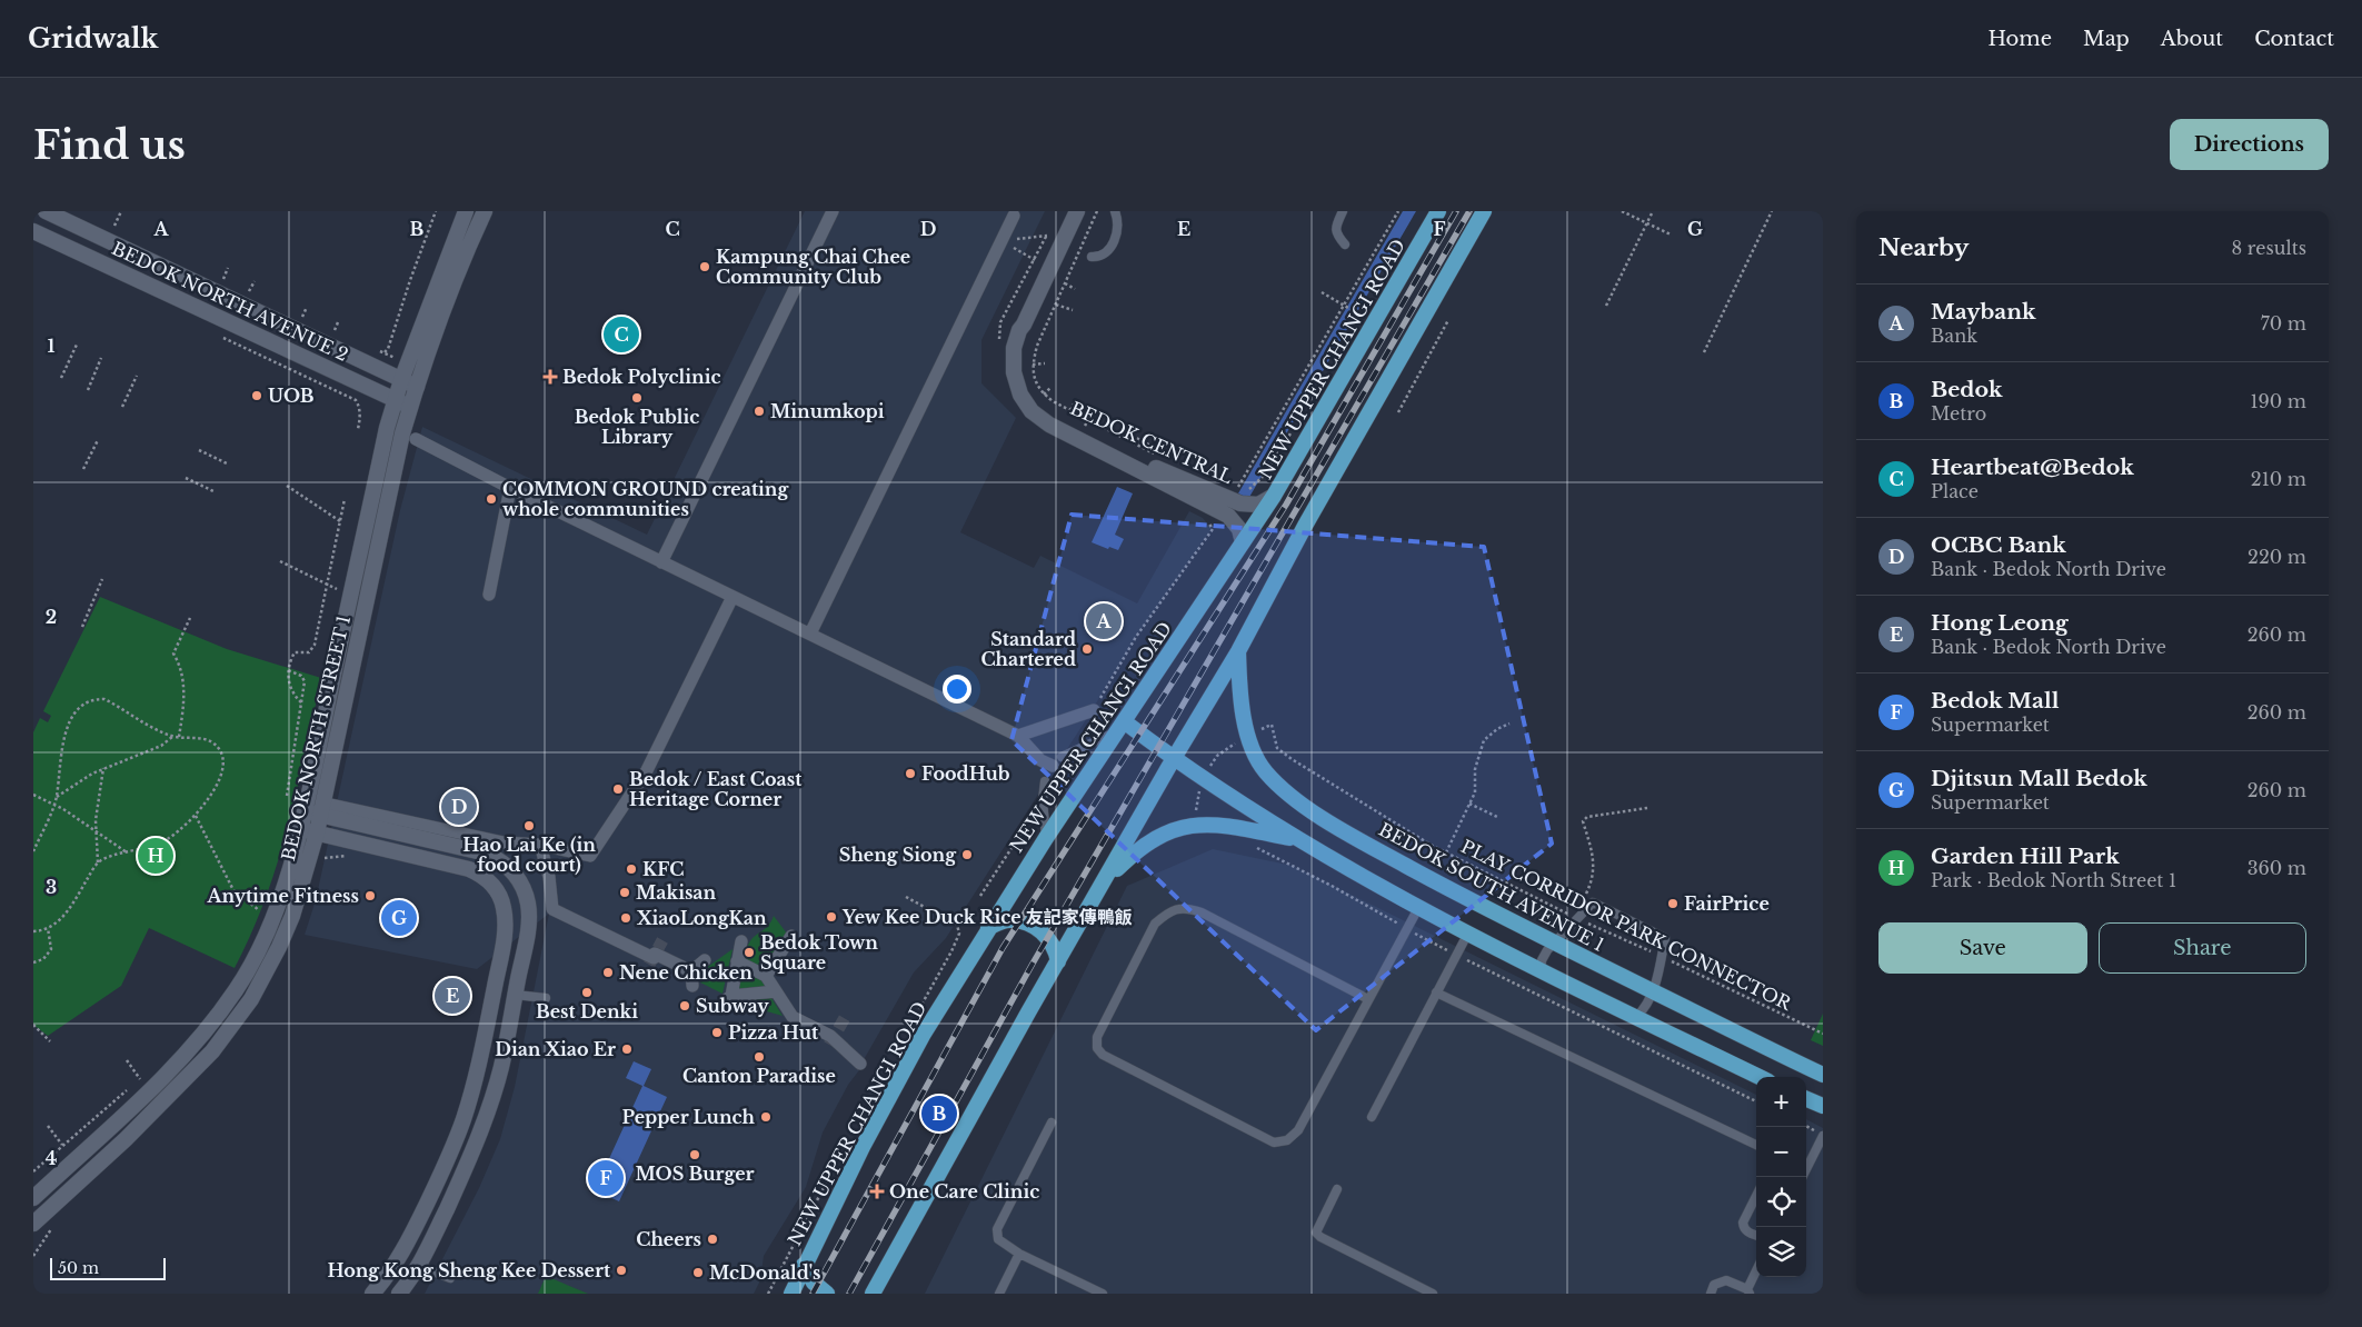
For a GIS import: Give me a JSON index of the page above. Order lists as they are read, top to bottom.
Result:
{
  "streets": {
    "main road": ["NEW UPPER CHANGI ROAD", "BEDOK SOUTH AVENUE 1"],
    "street": ["BEDOK NORTH AVENUE 2", "BEDOK CENTRAL", "BEDOK NORTH STREET 1"],
    "path": ["PLAY CORRIDOR PARK CONNECTOR"]
  },
  "crossings": [
    ["BEDOK NORTH AVENUE 2", "BEDOK NORTH STREET 1"],
    ["NEW UPPER CHANGI ROAD", "BEDOK CENTRAL"],
    ["BEDOK SOUTH AVENUE 1", "PLAY CORRIDOR PARK CONNECTOR"]
  ],
  "places": {
    "other": [
      "Kampung Chai Chee Community Club",
      "UOB",
      "Bedok Public Library",
      "Minumkopi",
      "COMMON GROUND creating whole communities",
      "Standard Chartered",
      "FoodHub",
      "Bedok / East Coast Heritage Corner",
      "Hao Lai Ke (in food court)",
      "Sheng Siong",
      "KFC",
      "Makisan",
      "Anytime Fitness",
      "FairPrice",
      "Yew Kee Duck Rice 友記家傳鴨飯",
      "XiaoLongKan",
      "Bedok Town Square",
      "Nene Chicken",
      "Best Denki",
      "Subway",
      "Pizza Hut",
      "Dian Xiao Er",
      "Canton Paradise",
      "Pepper Lunch",
      "MOS Burger",
      "Cheers",
      "Hong Kong Sheng Kee Dessert",
      "McDonald's"
    ],
    "health": ["Bedok Polyclinic", "One Care Clinic"]
  },
  "scale_bar": "50 m",
  "page": {
    "header": "Gridwalk",
    "nav": [
      "Home",
      "Map",
      "About",
      "Contact"
    ],
    "buttons": [
      "Directions",
      ["Save", "Share"]
    ],
    "title": "Find us",
    "heading": ["Nearby", "8 results"],
    "list": [
      {
        "mark": "A",
        "name": "Maybank",
        "note": "Bank",
        "value": "70 m"
      },
      {
        "mark": "B",
        "name": "Bedok",
        "note": "Metro",
        "value": "190 m"
      },
      {
        "mark": "C",
        "name": "Heartbeat@Bedok",
        "note": "Place",
        "value": "210 m"
      },
      {
        "mark": "D",
        "name": "OCBC Bank",
        "note": "Bank · Bedok North Drive",
        "value": "220 m"
      },
      {
        "mark": "E",
        "name": "Hong Leong",
        "note": "Bank · Bedok North Drive",
        "value": "260 m"
      },
      {
        "mark": "F",
        "name": "Bedok Mall",
        "note": "Supermarket",
        "value": "260 m"
      },
      {
        "mark": "G",
        "name": "Djitsun Mall Bedok",
        "note": "Supermarket",
        "value": "260 m"
      },
      {
        "mark": "H",
        "name": "Garden Hill Park",
        "note": "Park · Bedok North Street 1",
        "value": "360 m"
      }
    ],
    "pins": [
      "C",
      "A",
      "D",
      "H",
      "G",
      "E",
      "B",
      "F"
    ],
    "map_buttons": ["+", "−"],
    "scale": "50 m"
  },
  "grid": {
    "columns": [
      "A",
      "B",
      "C",
      "D",
      "E",
      "F",
      "G"
    ],
    "rows": [
      "1",
      "2",
      "3",
      "4"
    ]
  }
}
